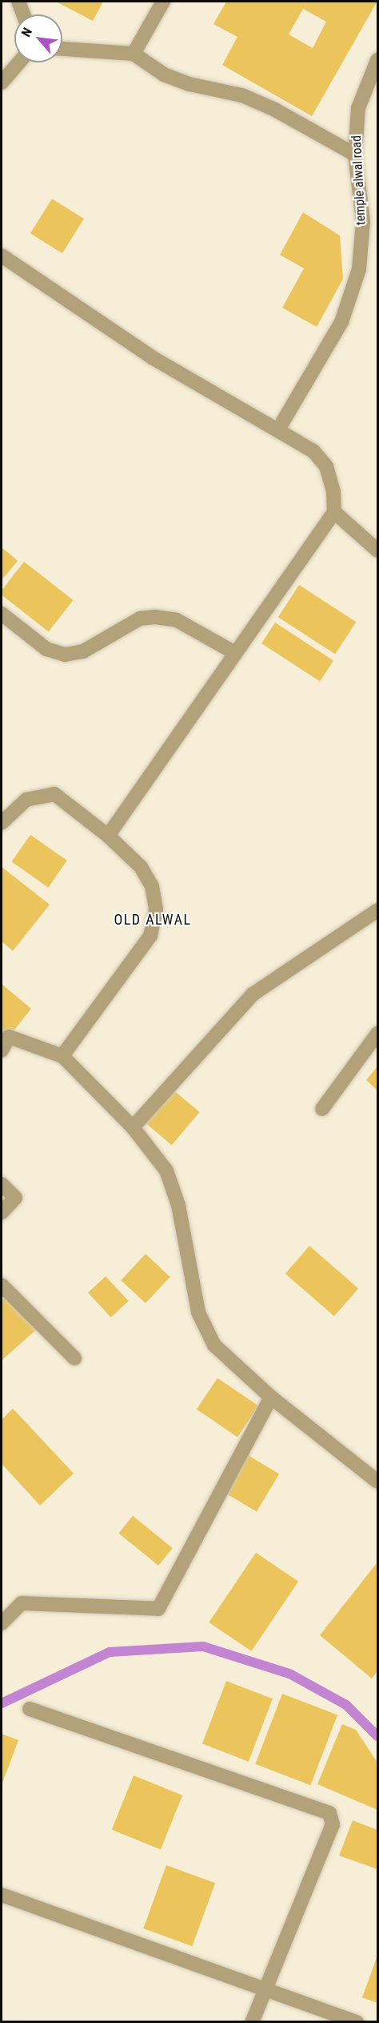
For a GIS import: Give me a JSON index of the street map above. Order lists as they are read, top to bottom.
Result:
{
  "streets": {
    "street": ["temple alwal road"]
  },
  "districts": ["OLD ALWAL"],
  "north": "top left"
}
